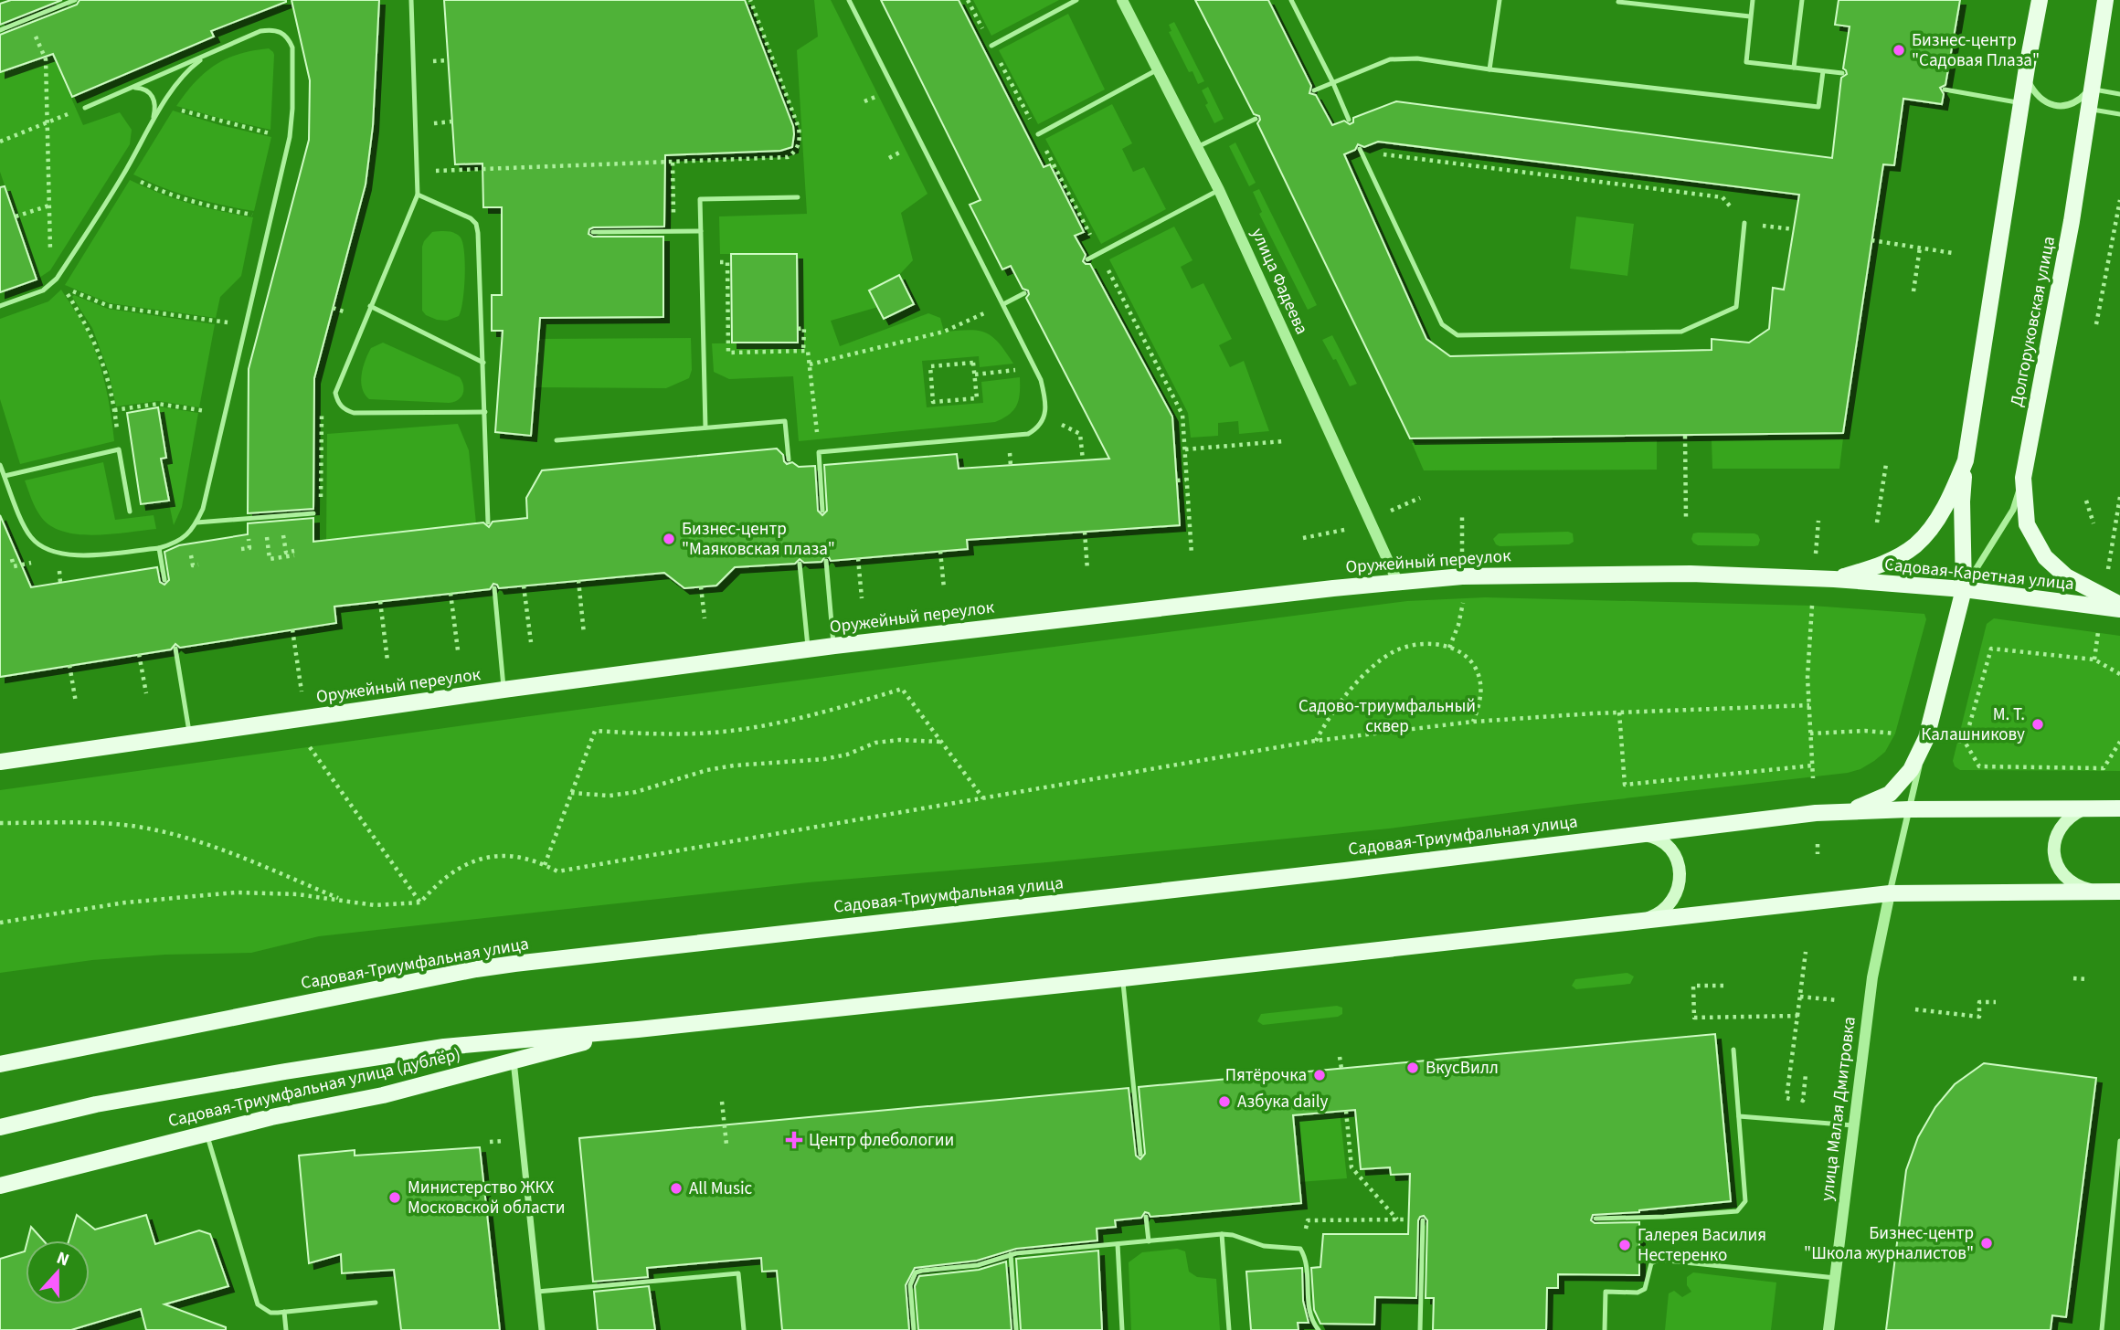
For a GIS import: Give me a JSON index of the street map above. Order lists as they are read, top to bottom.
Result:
{
  "streets": {
    "main road": [
      "Долгоруковская улица",
      "Оружейный переулок",
      "Садовая-Каретная улица",
      "Садовая-Триумфальная улица",
      "Садовая-Триумфальная улица (дублёр)"
    ],
    "street": ["улица Фадеева", "улица Малая Дмитровка"]
  },
  "crossings": [
    ["улица Фадеева", "Оружейный переулок"],
    ["Долгоруковская улица", "Садовая-Каретная улица"],
    ["Оружейный переулок", "Садовая-Каретная улица"]
  ],
  "parks": ["Садово-триумфальный сквер"],
  "places": {
    "other": [
      "Бизнес-центр \"Садовая Плаза\"",
      "Бизнес-центр \"Маяковская плаза\"",
      "М. Т. Калашникову",
      "ВкусВилл",
      "Пятёрочка",
      "Азбука daily",
      "All Music",
      "Министерство ЖКХ Московской области",
      "Бизнес-центр \"Школа журналистов\"",
      "Галерея Василия Нестеренко"
    ],
    "health": ["Центр флебологии"]
  },
  "north": "top"
}
